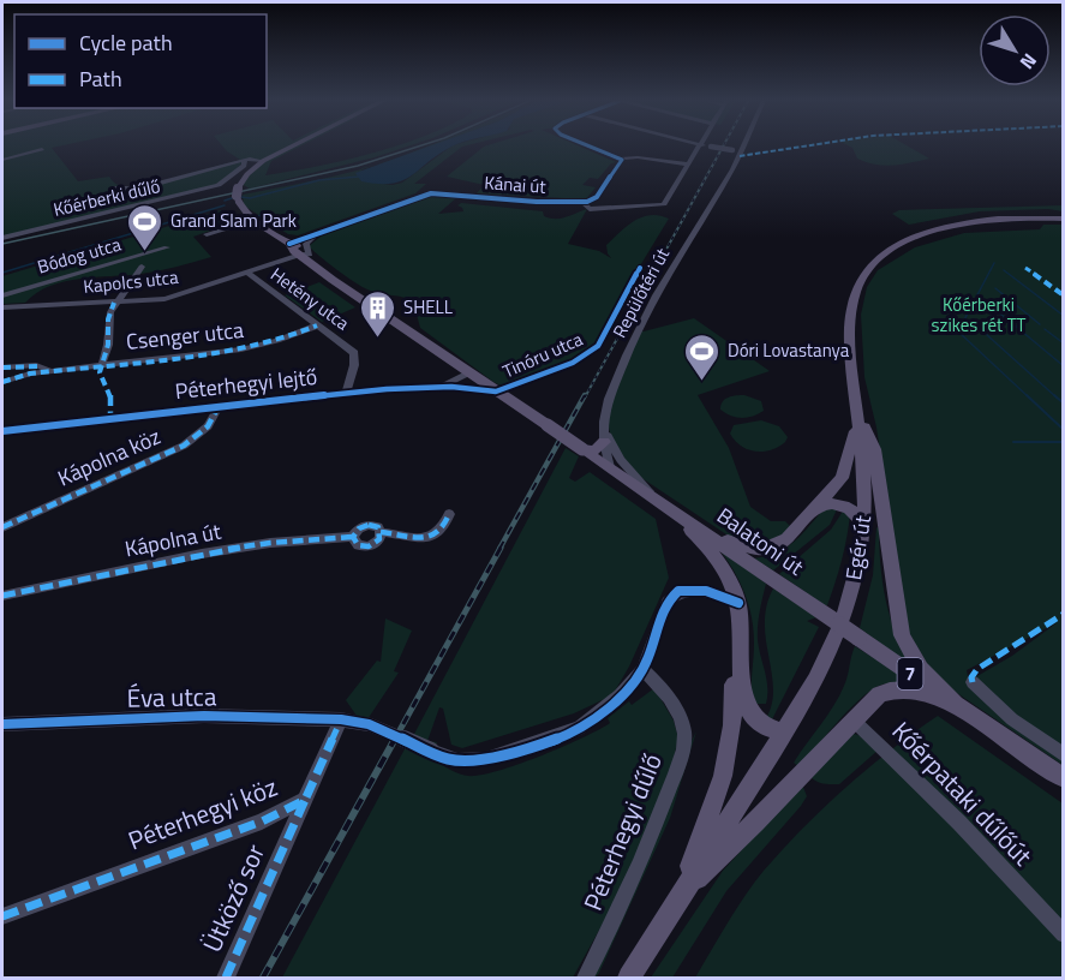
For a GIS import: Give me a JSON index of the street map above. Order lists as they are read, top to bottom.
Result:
{
  "streets": {
    "main road": ["Balatoni út", "Egér út", "7"],
    "street": [
      "Kánai út",
      "Kőérberki dűlő",
      "Bódog utca",
      "Kapolcs utca",
      "Repülőtéri út",
      "Hetény utca",
      "Csenger utca",
      "Tinóru utca",
      "Péterhegyi lejtő",
      "Kápolna köz",
      "Kápolna út",
      "Éva utca",
      "Kőérpataki dűlőút",
      "Péterhegyi köz",
      "Péterhegyi dűlő",
      "Ütköző sor"
    ]
  },
  "crossings": [
    ["Kánai út", "Balatoni út"],
    ["Kapolcs utca", "Hetény utca"],
    ["Kapolcs utca", "Balatoni út"],
    ["Repülőtéri út", "Balatoni út"],
    ["Hetény utca", "Csenger utca"],
    ["Hetény utca", "Péterhegyi lejtő"],
    ["Tinóru utca", "Péterhegyi lejtő"],
    ["Tinóru utca", "Balatoni út"],
    ["Péterhegyi lejtő", "Kápolna köz"],
    ["Péterhegyi lejtő", "Balatoni út"],
    ["Éva utca", "Péterhegyi köz"],
    ["Péterhegyi köz", "Ütköző sor"]
  ],
  "parks": ["Kőérberki szikes rét TT"],
  "places": {
    "sports": ["Grand Slam Park", "Dóri Lovastanya"],
    "building": ["SHELL"]
  },
  "legend": ["Cycle path", "Path"],
  "north": "bottom right"
}
